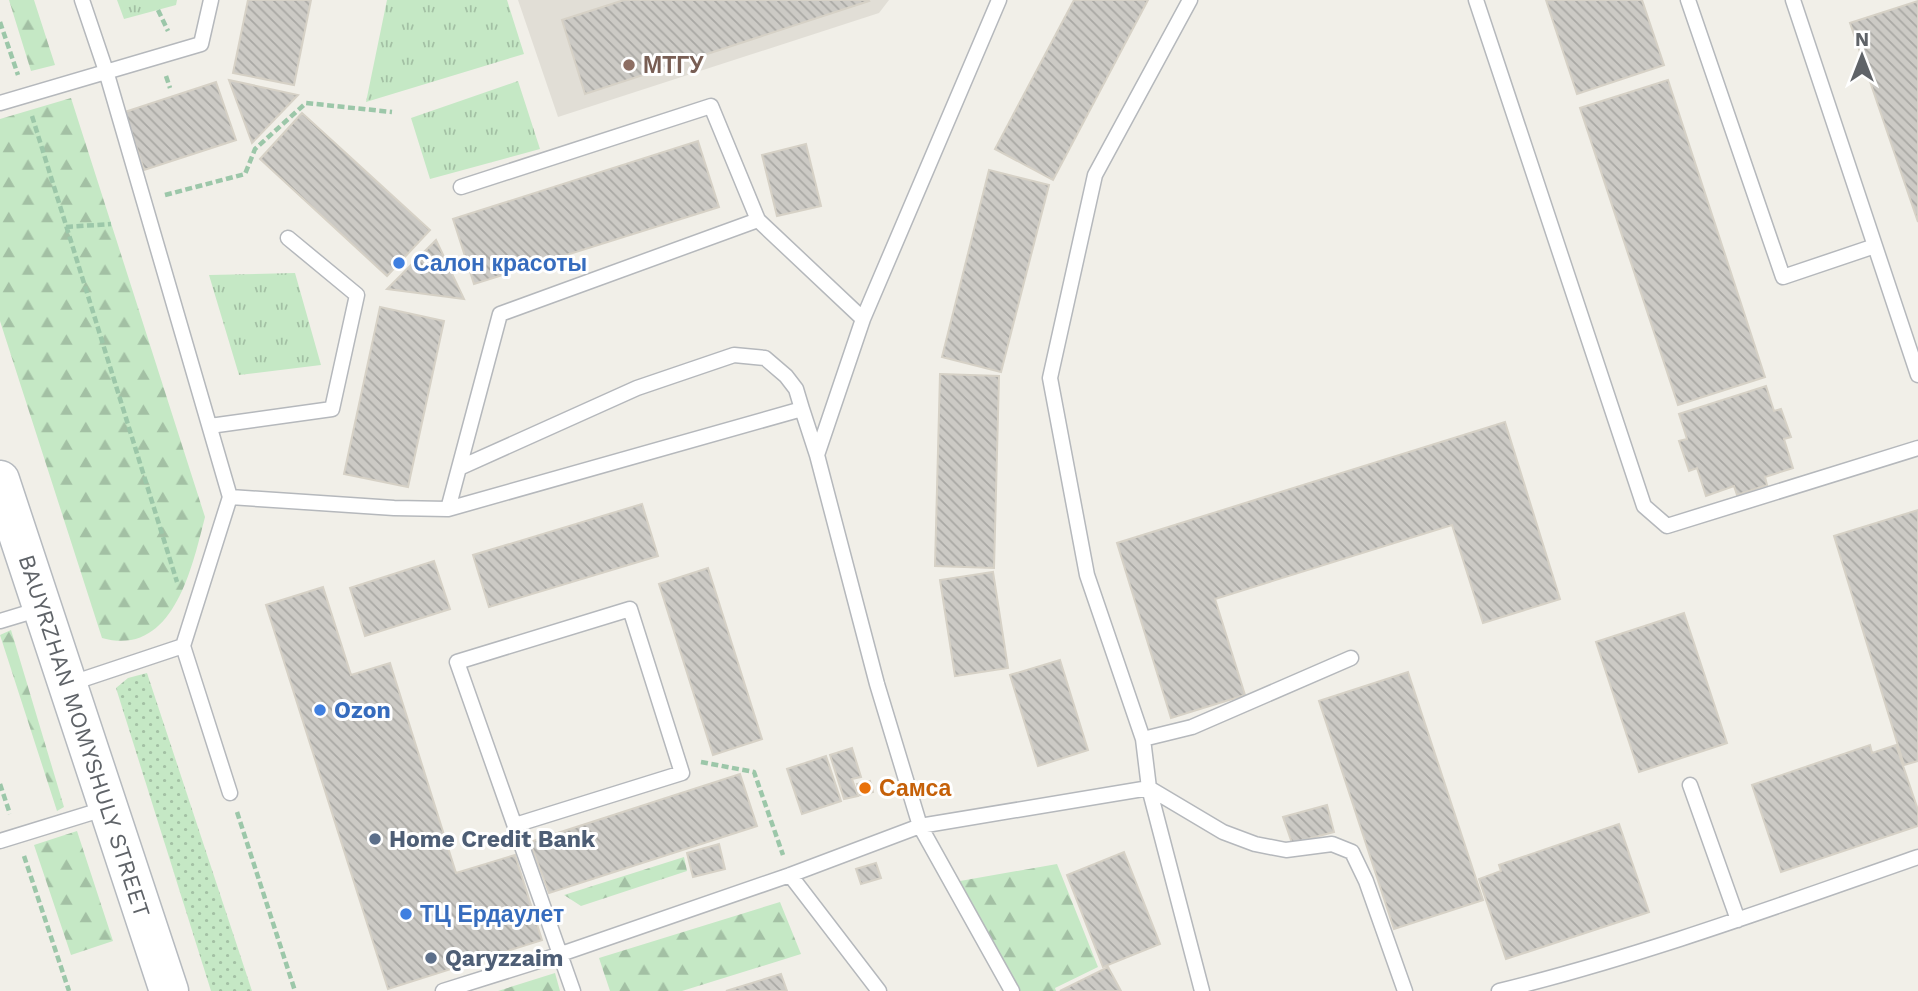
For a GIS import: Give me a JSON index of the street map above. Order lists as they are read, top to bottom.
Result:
{
  "streets": {
    "main road": ["BAUYRZHAN MOMYSHULY STREET"]
  },
  "places": [
    "МТГУ",
    "Салон красоты",
    "Ozon",
    "Самса",
    "Home Credit Bank",
    "ТЦ Ердаулет",
    "Qaryzzaim"
  ],
  "north": "top"
}
